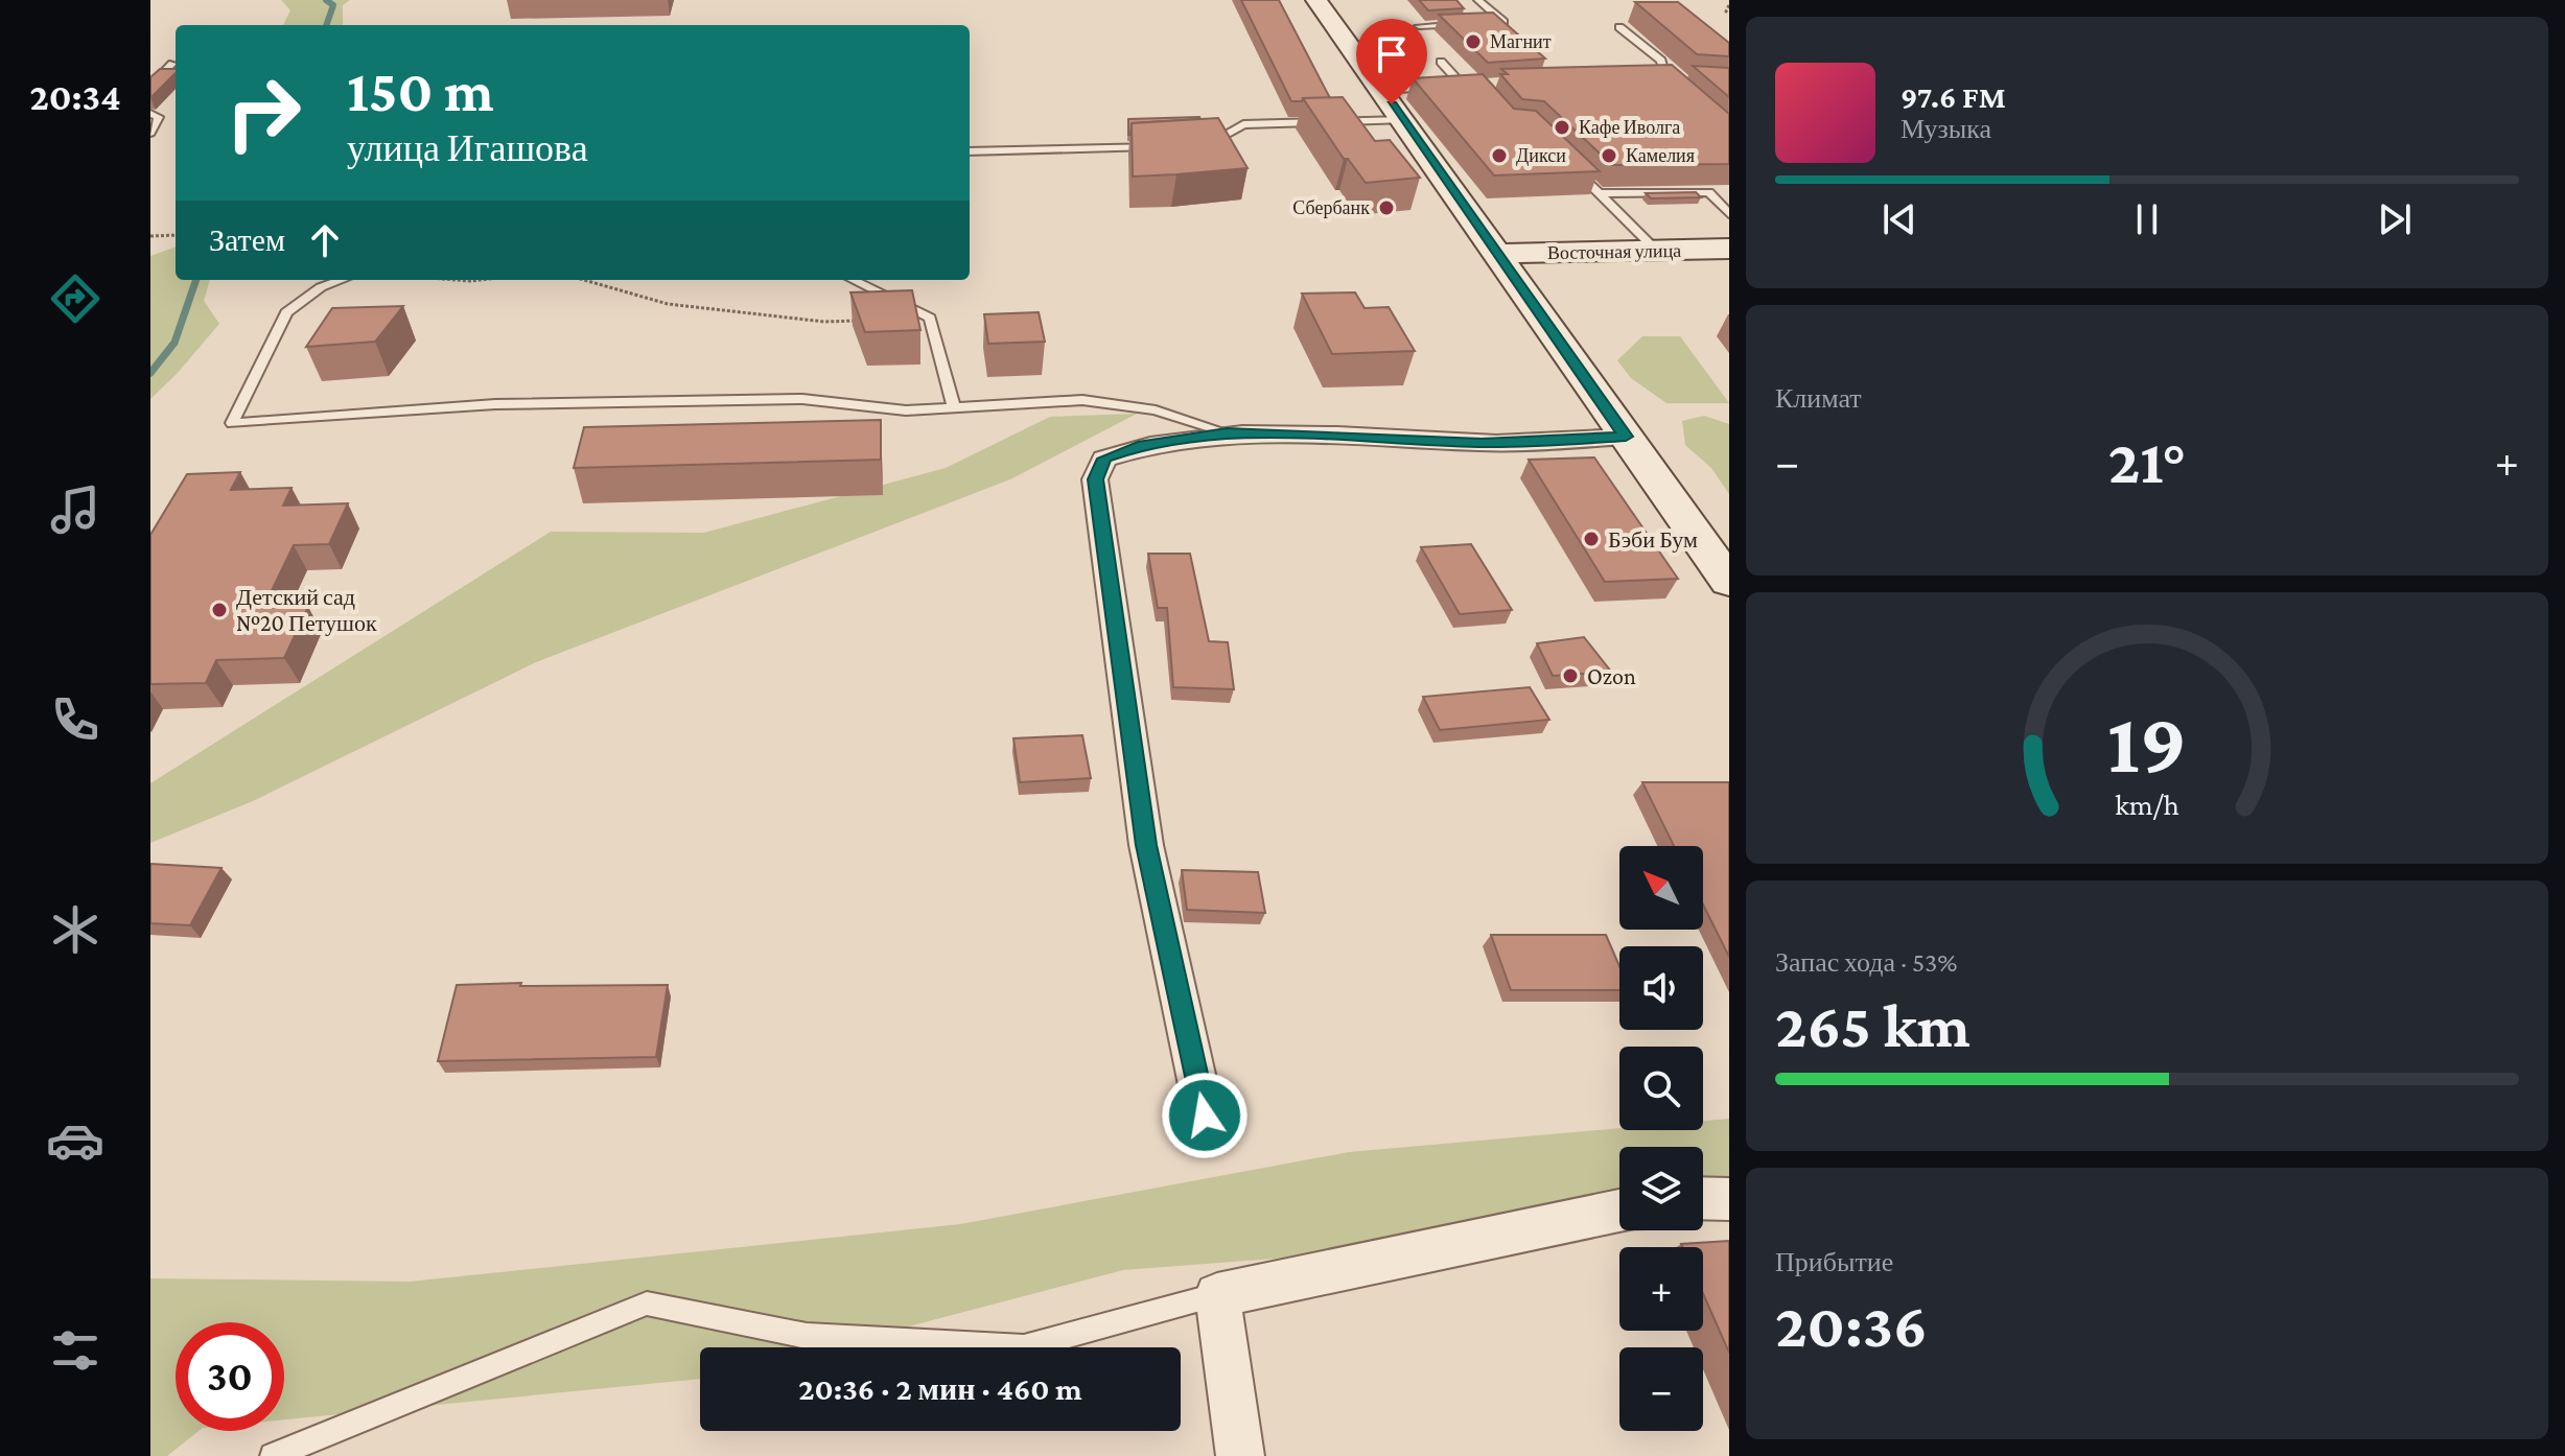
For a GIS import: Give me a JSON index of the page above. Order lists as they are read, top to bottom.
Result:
{
  "streets": {
    "main road": ["Восточная улица"]
  },
  "places": [
    "Магнит",
    "Кафе Иволга",
    "Дикси",
    "Камелия",
    "Сбербанк",
    "Бэби Бум",
    "Детский сад №20 Петушок",
    "Ozon"
  ],
  "north": "top left",
  "page": {
    "tabs": "20:34",
    "turn": ["150 m", "улица Игашова"],
    "song": ["97.6 FM", "Музыка"],
    "then": "Затем",
    "tile": [
      "Климат",
      ["Запас хода · 53%", "265 km"],
      ["Прибытие", "20:36"]
    ],
    "heat": ["−", "21°", "+"],
    "map_buttons": ["+", "−"],
    "limit": "30",
    "trip": "20:36 · 2 мин · 460 m",
    "gauge": ["19", "km/h"]
  }
}
